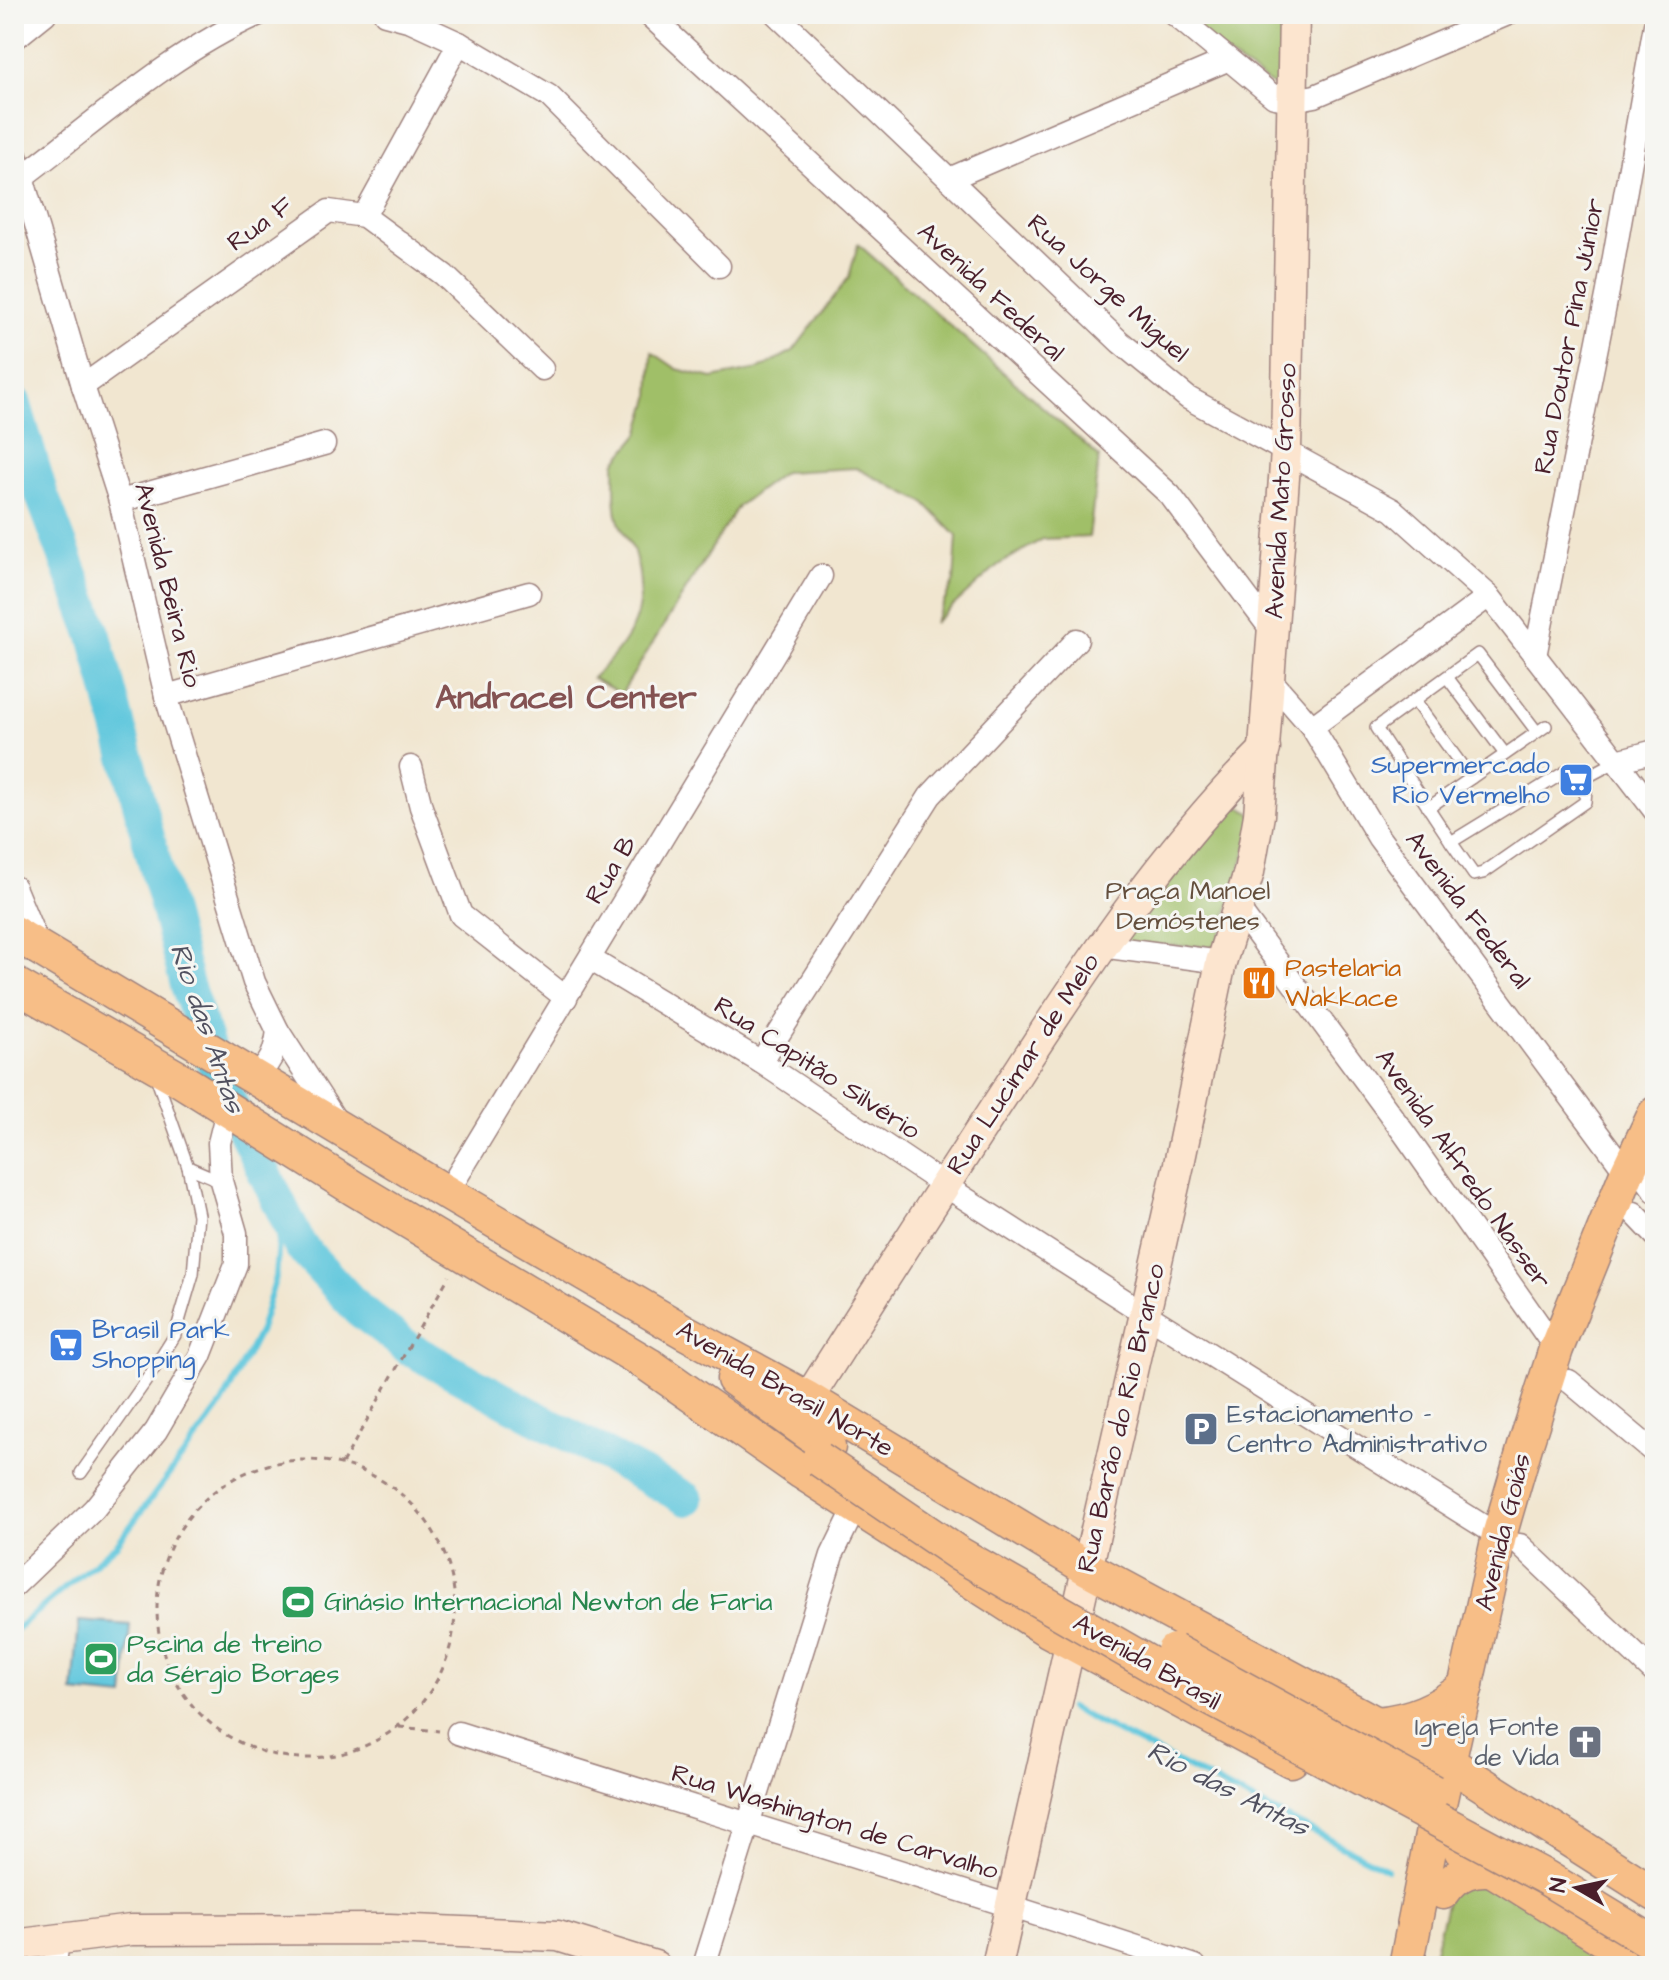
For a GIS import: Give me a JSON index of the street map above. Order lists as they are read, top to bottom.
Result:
{
  "streets": {
    "main road": [
      "Avenida Mato Grosso",
      "Rua Lucimar de Melo",
      "Avenida Brasil Norte",
      "Rua Barão do Rio Branco",
      "Avenida Goiás",
      "Avenida Brasil"
    ],
    "street": [
      "Rua F",
      "Rua Jorge Miguel",
      "Avenida Federal",
      "Rua Doutor Pina Júnior",
      "Avenida Beira Rio",
      "Rua B",
      "Rua Capitão Silvério",
      "Avenida Alfredo Nasser",
      "Rua Washington de Carvalho"
    ]
  },
  "crossings": [
    ["Rua F", "Avenida Beira Rio"],
    ["Rua Jorge Miguel", "Rua Doutor Pina Júnior"],
    ["Rua Jorge Miguel", "Avenida Mato Grosso"],
    ["Avenida Federal", "Avenida Mato Grosso"],
    ["Avenida Federal", "Avenida Goiás"],
    ["Avenida Mato Grosso", "Rua Lucimar de Melo"],
    ["Avenida Mato Grosso", "Avenida Alfredo Nasser"],
    ["Avenida Mato Grosso", "Rua Barão do Rio Branco"],
    ["Avenida Beira Rio", "Avenida Brasil Norte"],
    ["Rua B", "Rua Capitão Silvério"],
    ["Rua B", "Avenida Brasil Norte"],
    ["Rua Lucimar de Melo", "Rua Capitão Silvério"],
    ["Rua Lucimar de Melo", "Avenida Brasil Norte"],
    ["Rua Capitão Silvério", "Rua Barão do Rio Branco"],
    ["Rua Capitão Silvério", "Avenida Goiás"],
    ["Avenida Alfredo Nasser", "Avenida Goiás"],
    ["Avenida Brasil Norte", "Rua Barão do Rio Branco"],
    ["Avenida Brasil Norte", "Avenida Goiás"],
    ["Avenida Brasil Norte", "Avenida Brasil"],
    ["Rua Barão do Rio Branco", "Rua Washington de Carvalho"]
  ],
  "districts": ["Andracel Center"],
  "water": ["Rio das Antas"],
  "parks": ["Praça Manoel Demóstenes"],
  "places": {
    "supermarket": ["Supermercado Rio Vermelho", "Brasil Park Shopping"],
    "restaurant": ["Pastelaria Wakkace"],
    "parking": ["Estacionamento - Centro Administrativo"],
    "sports": ["Ginásio Internacional Newton de Faria", "Pscina de treino da Sérgio Borges"],
    "church": ["Igreja Fonte de Vida"]
  },
  "north": "left"
}
